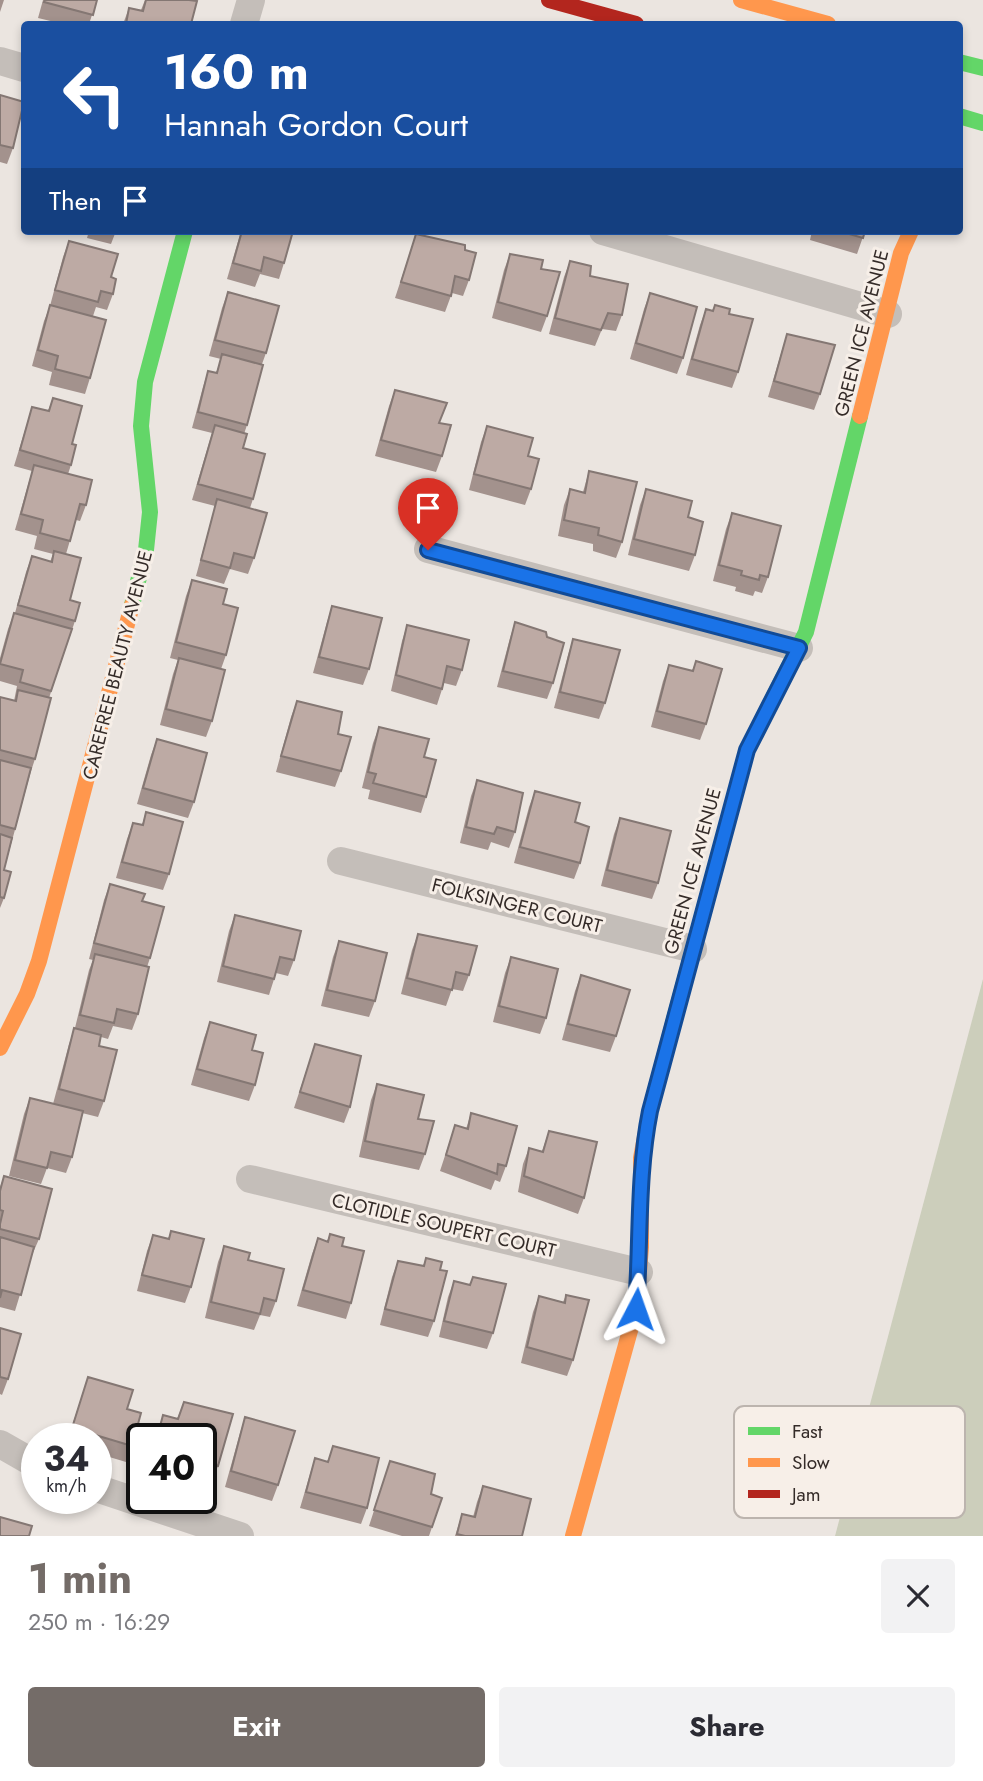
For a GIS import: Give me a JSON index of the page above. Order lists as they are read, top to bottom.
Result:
{
  "streets": {
    "street": [
      "GREEN ICE AVENUE",
      "CAREFREE BEAUTY AVENUE",
      "FOLKSINGER COURT",
      "CLOTIDLE SOUPERT COURT"
    ]
  },
  "crossings": [
    ["GREEN ICE AVENUE", "FOLKSINGER COURT"],
    ["GREEN ICE AVENUE", "CLOTIDLE SOUPERT COURT"]
  ],
  "legend": ["Fast", "Slow", "Jam"],
  "page": {
    "turn": ["160 m", "Hannah Gordon Court"],
    "then": "Then",
    "speed": "34 km/h",
    "limit": "40",
    "heading": ["1 min", "250 m · 16:29"],
    "buttons": ["Exit", "Share"]
  }
}
